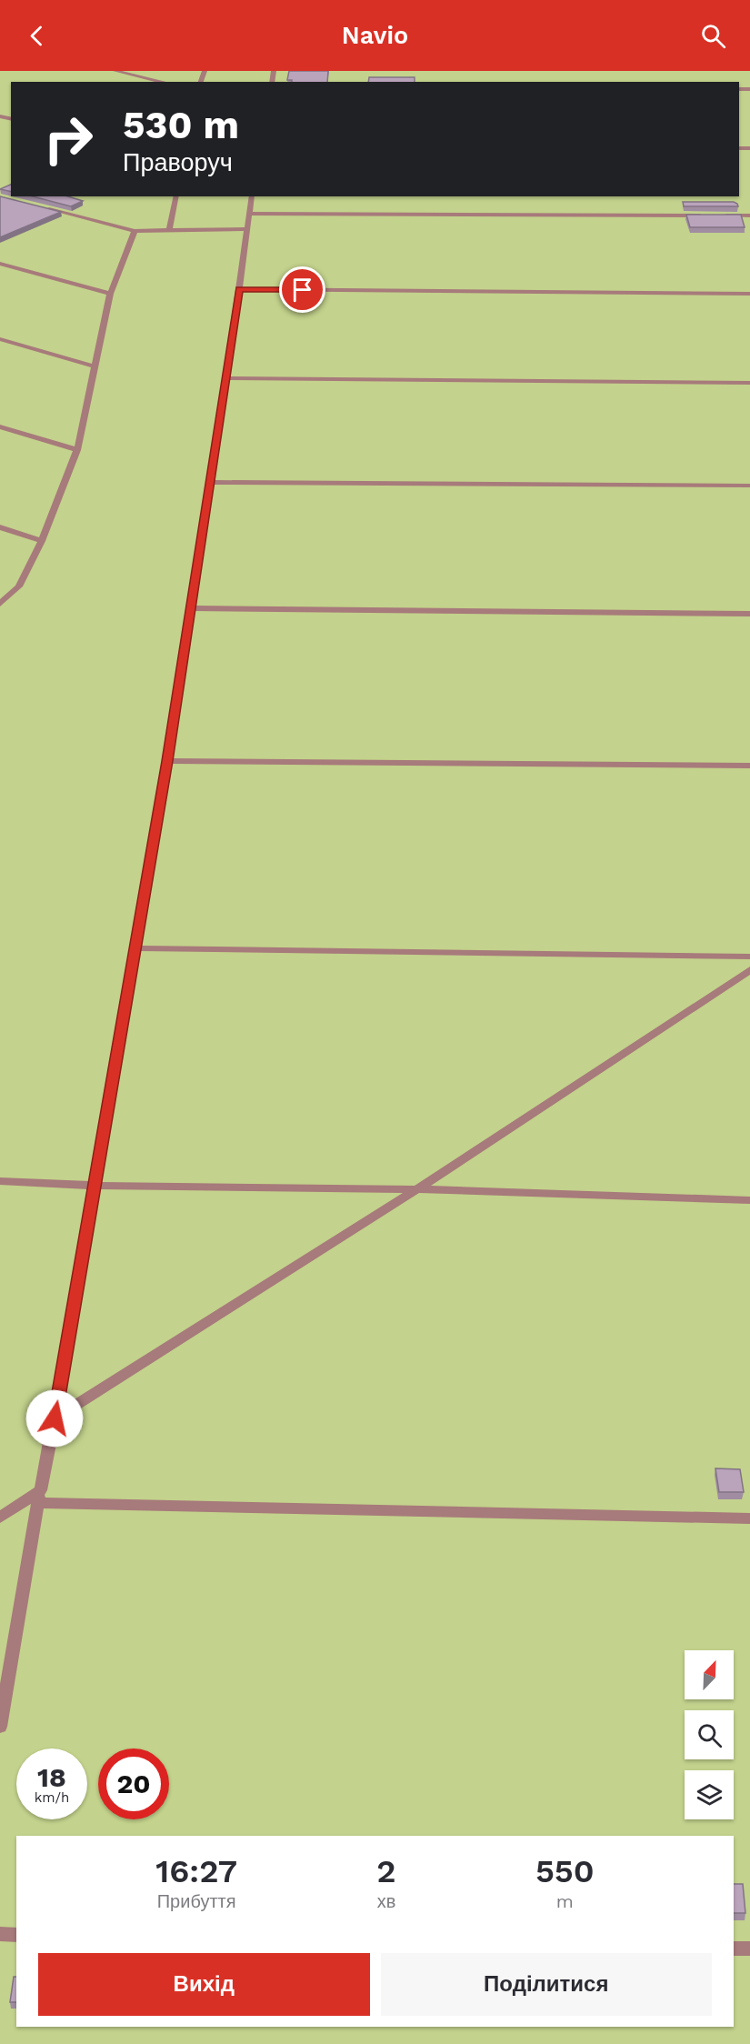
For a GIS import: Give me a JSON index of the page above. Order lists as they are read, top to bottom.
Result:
{
  "north": "top right",
  "page": {
    "header": "Navio",
    "turn": ["530 m", "Праворуч"],
    "speed": "18 km/h",
    "limit": "20",
    "eta": [
      "16:27",
      "Прибуття",
      "2",
      "хв",
      "550",
      "m"
    ],
    "buttons": ["Вихід", "Поділитися"]
  }
}
